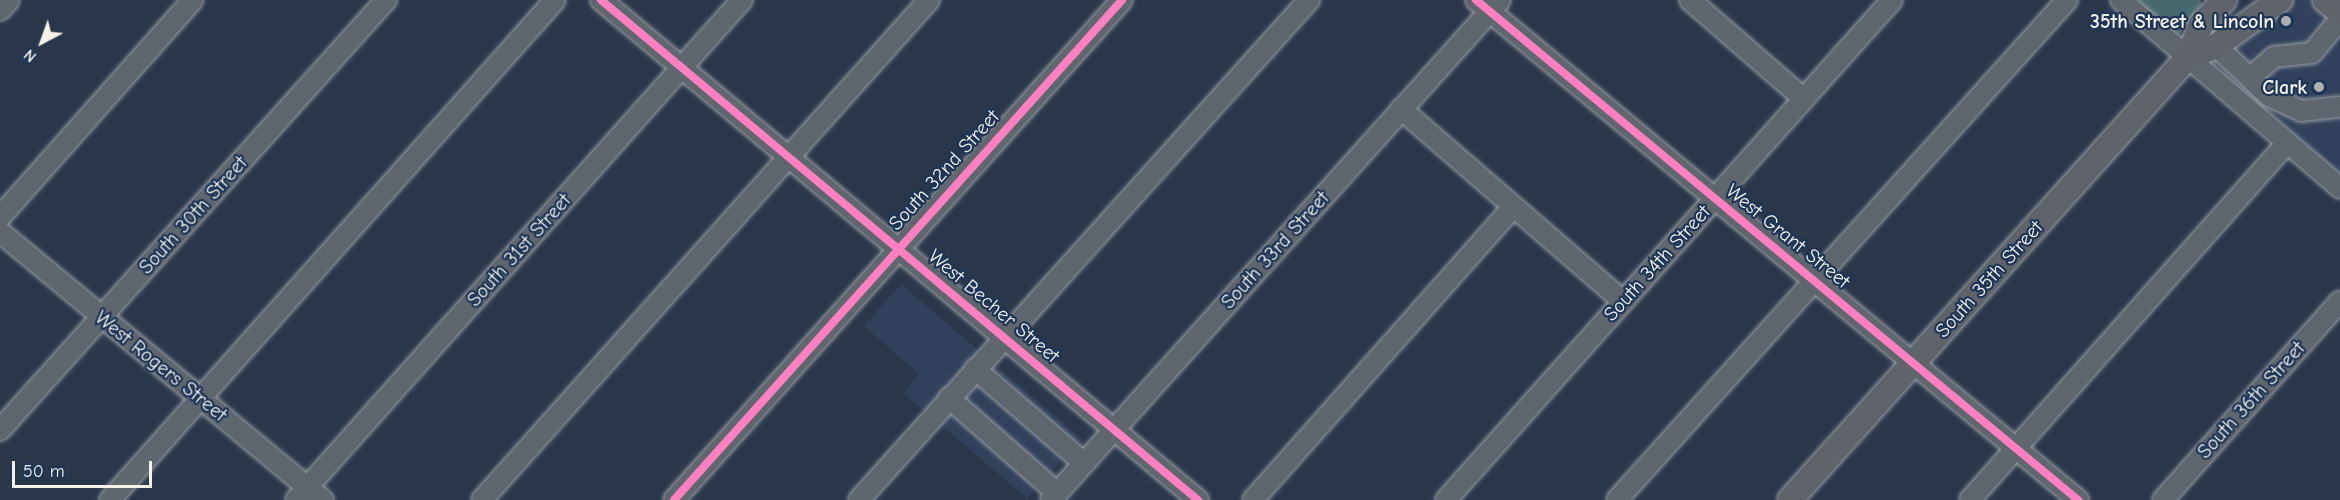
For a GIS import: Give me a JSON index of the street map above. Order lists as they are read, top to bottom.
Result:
{
  "streets": {
    "main road": ["South 35th Street"],
    "street": [
      "South 32nd Street",
      "South 30th Street",
      "West Grant Street",
      "South 31st Street",
      "South 33rd Street",
      "South 34th Street",
      "West Becher Street",
      "West Rogers Street",
      "South 36th Street"
    ]
  },
  "crossings": [
    ["South 32nd Street", "West Becher Street"],
    ["South 30th Street", "West Rogers Street"],
    ["West Grant Street", "South 33rd Street"],
    ["West Grant Street", "South 34th Street"],
    ["West Grant Street", "South 35th Street"],
    ["South 31st Street", "West Becher Street"],
    ["South 31st Street", "West Rogers Street"],
    ["South 33rd Street", "West Becher Street"]
  ],
  "places": ["35th Street & Lincoln", "Clark"],
  "scale_bar": "50 m",
  "north": "bottom left"
}
